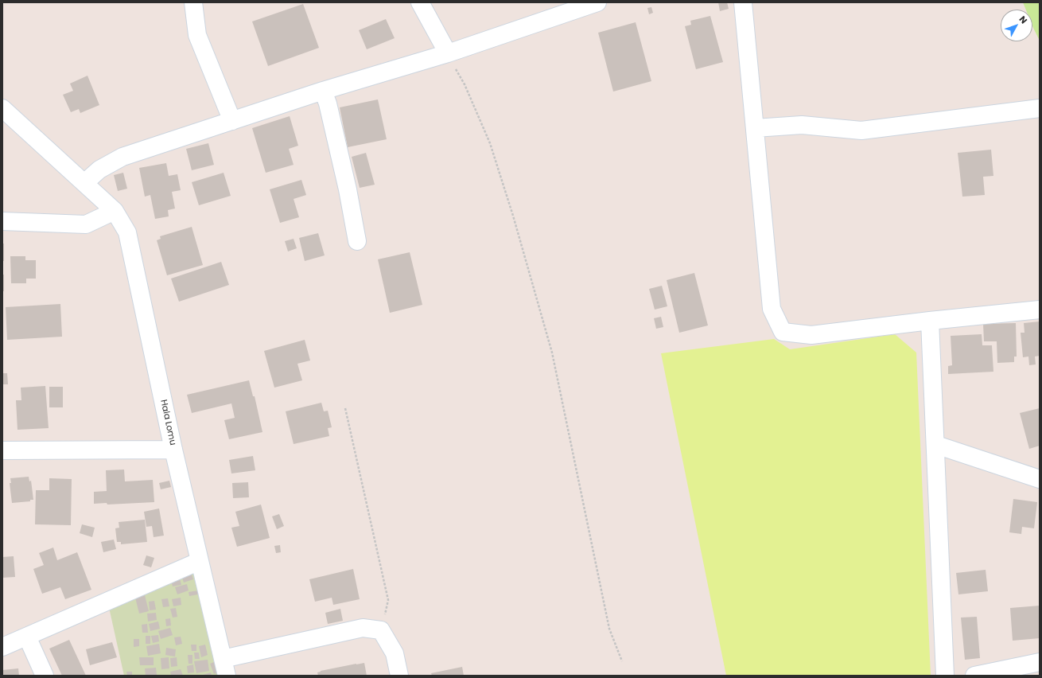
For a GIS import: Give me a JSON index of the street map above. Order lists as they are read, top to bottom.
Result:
{
  "streets": {
    "street": ["Hala Lomu"]
  },
  "north": "top right"
}
